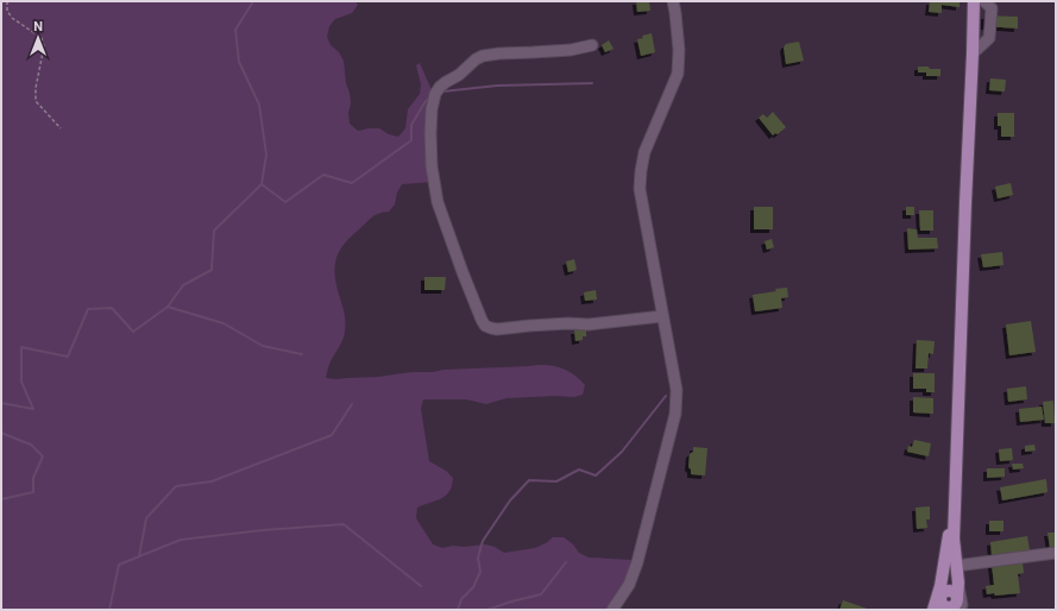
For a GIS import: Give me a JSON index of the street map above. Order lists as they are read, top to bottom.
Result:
{
  "north": "top"
}
